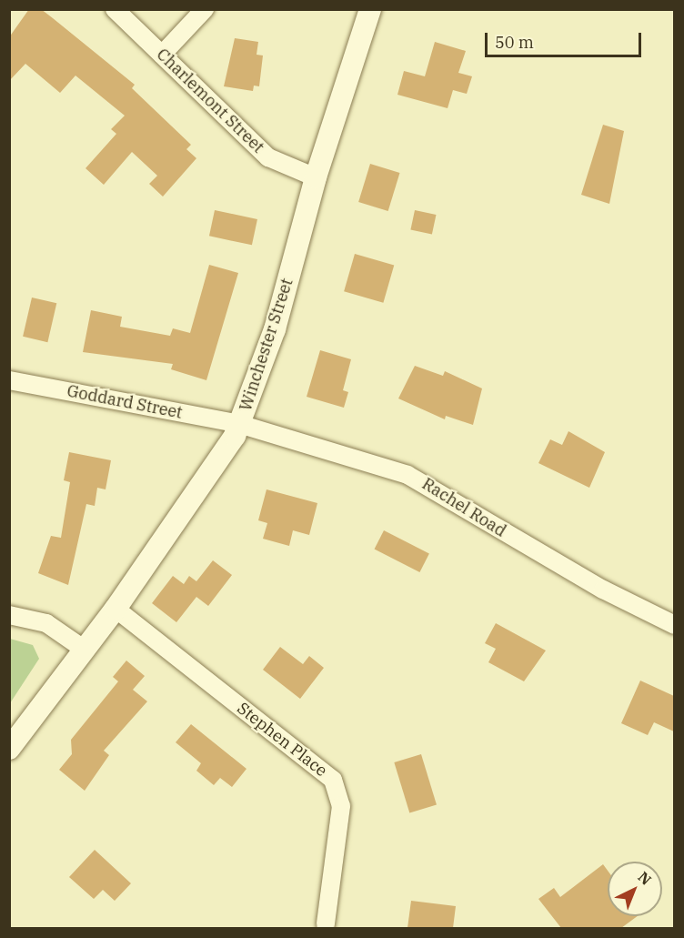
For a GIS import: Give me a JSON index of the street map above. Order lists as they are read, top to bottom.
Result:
{
  "streets": {
    "street": [
      "Charlemont Street",
      "Winchester Street",
      "Goddard Street",
      "Rachel Road",
      "Stephen Place"
    ]
  },
  "crossings": [
    ["Charlemont Street", "Winchester Street"],
    ["Winchester Street", "Goddard Street"],
    ["Winchester Street", "Rachel Road"],
    ["Winchester Street", "Stephen Place"],
    ["Goddard Street", "Rachel Road"]
  ],
  "scale_bar": "50 m",
  "north": "top right"
}
